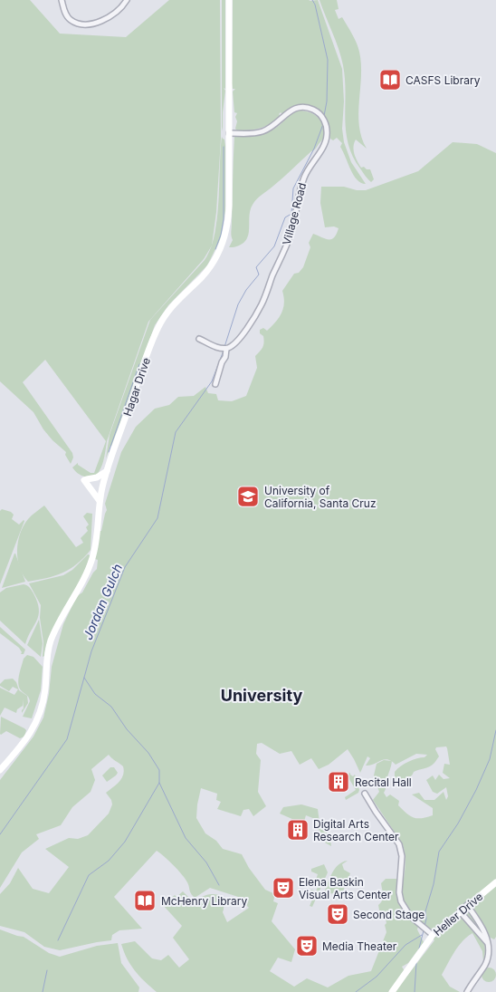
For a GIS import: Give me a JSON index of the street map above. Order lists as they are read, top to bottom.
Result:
{
  "streets": {
    "main road": ["Hagar Drive", "Heller Drive"],
    "street": ["Village Road"]
  },
  "crossings": [
    ["Village Road", "Hagar Drive"]
  ],
  "districts": ["University"],
  "water": ["Jordan Gulch"],
  "places": {
    "library": ["CASFS Library", "McHenry Library"],
    "school or university": ["University of California, Santa Cruz"],
    "building": ["Recital Hall", "Digital Arts Research Center"],
    "theatre": ["Elena Baskin Visual Arts Center", "Second Stage", "Media Theater"]
  }
}
